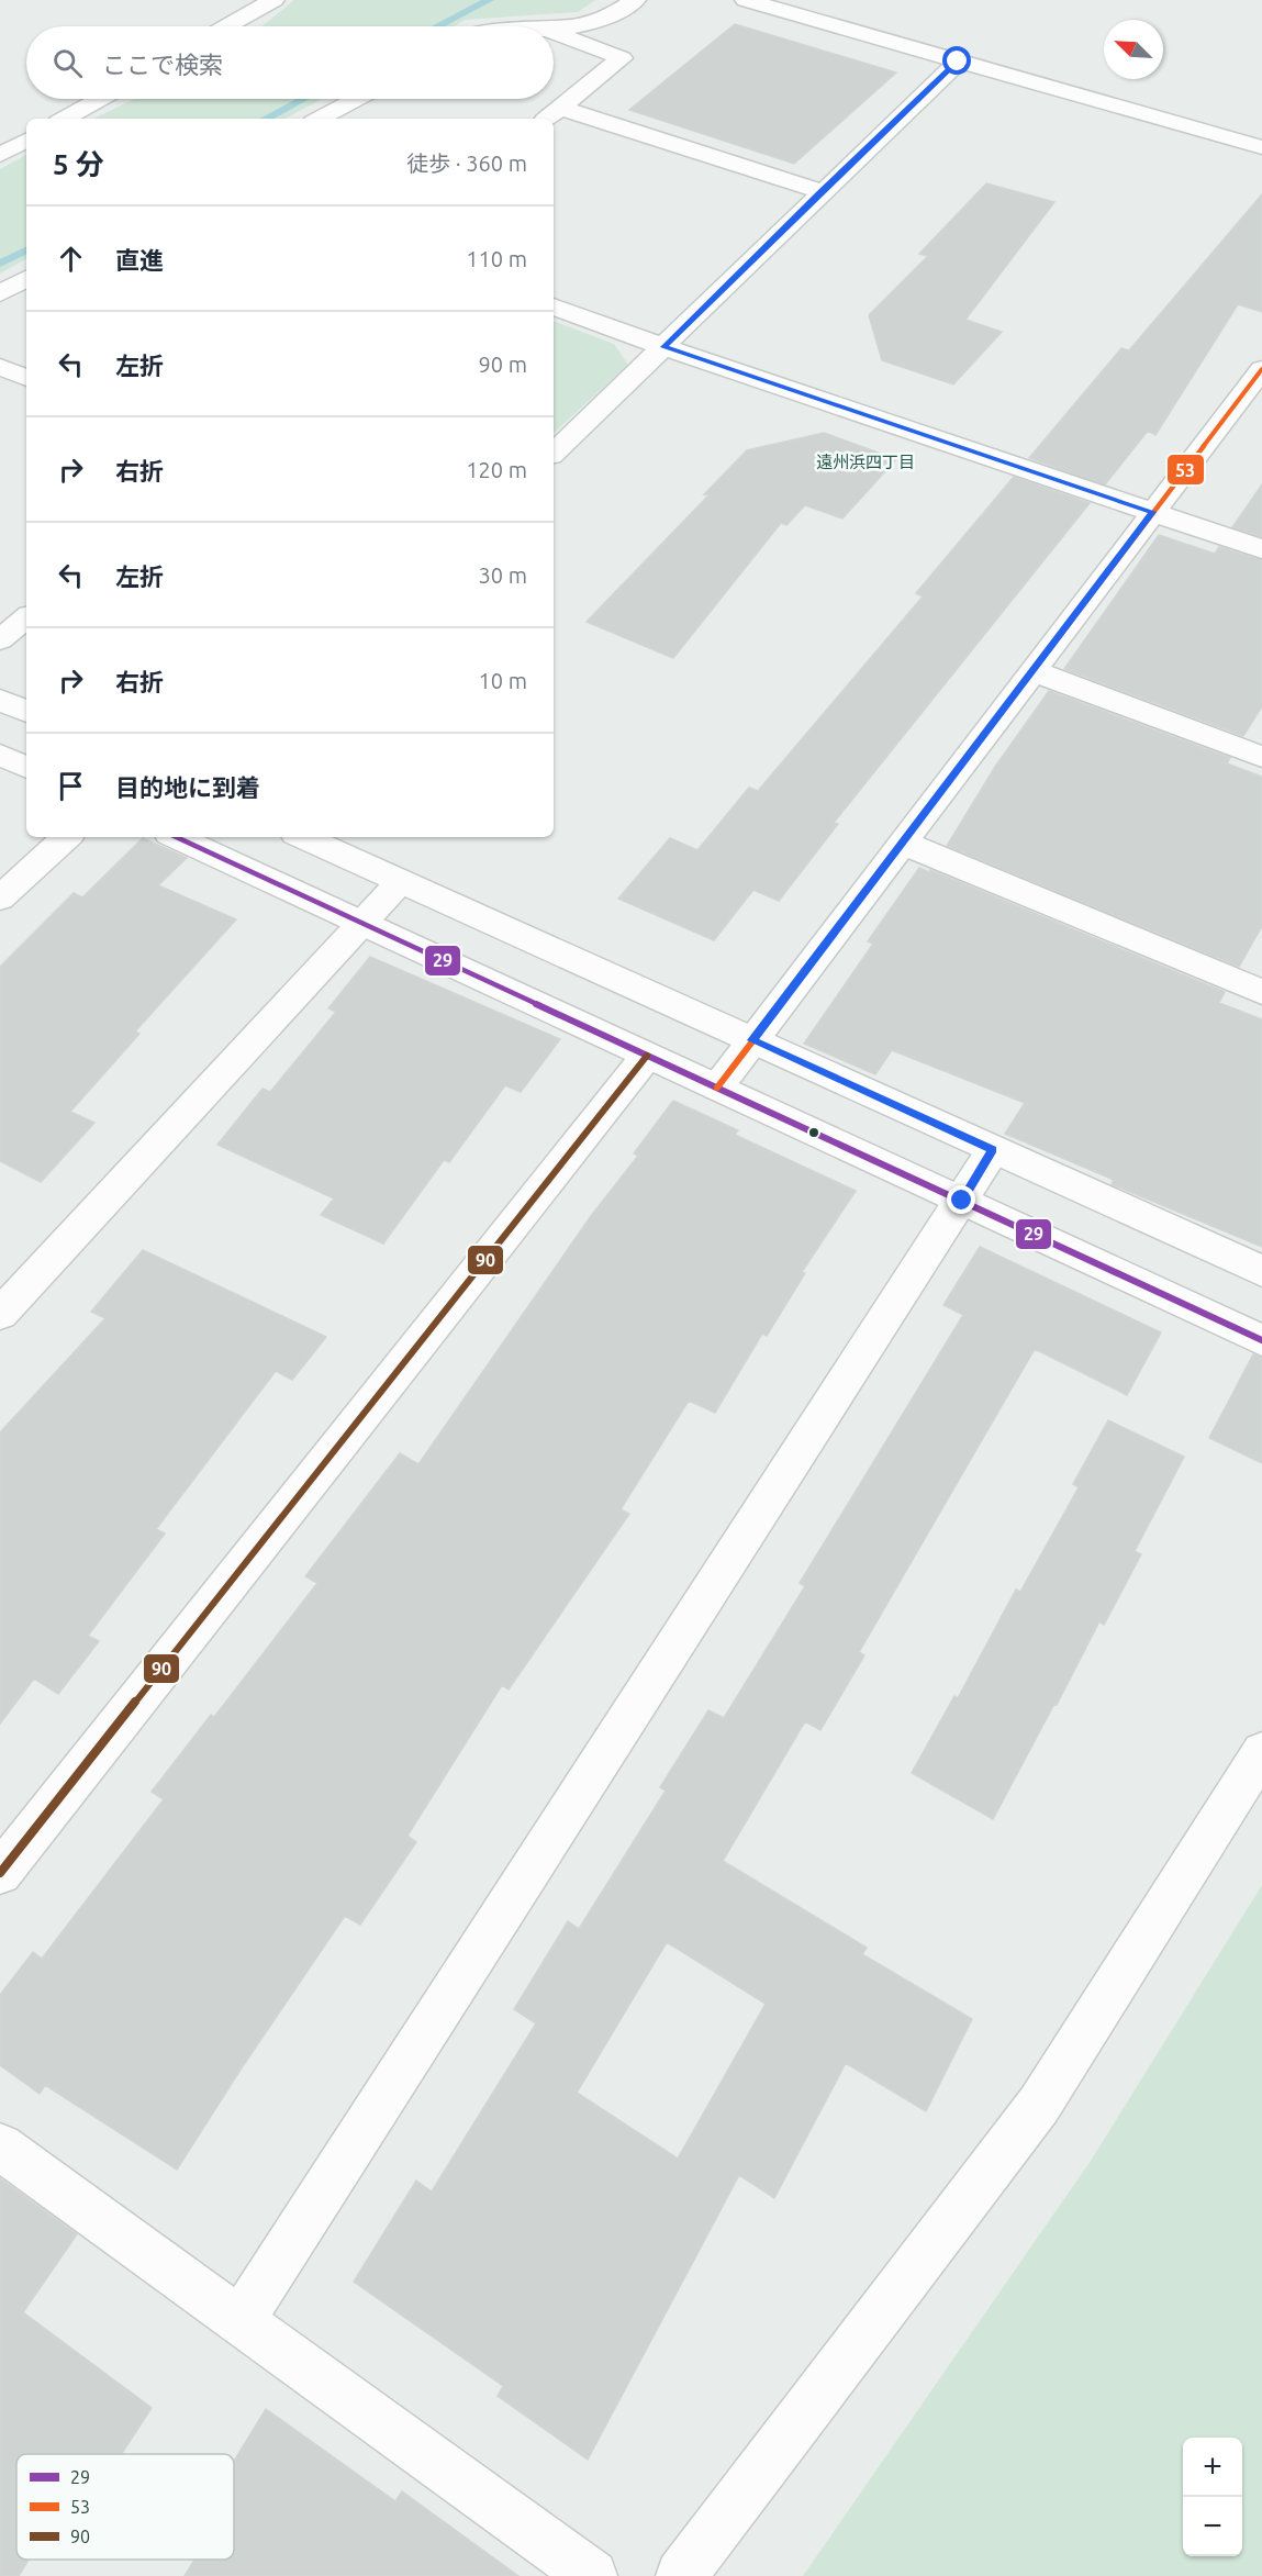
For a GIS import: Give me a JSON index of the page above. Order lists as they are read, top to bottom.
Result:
{
  "districts": ["遠州浜四丁目"],
  "lines": ["transit line 53", "transit line 29", "transit line 90"],
  "legend": ["29", "53", "90"],
  "north": "top left",
  "page": {
    "search": "ここで検索",
    "heading": ["5 分", "徒歩 · 360 m"],
    "list": [
      ["直進", "110 m"],
      ["左折", "90 m"],
      ["右折", "120 m"],
      ["左折", "30 m"],
      ["右折", "10 m"],
      "目的地に到着"
    ],
    "map_buttons": ["+", "−"]
  }
}
